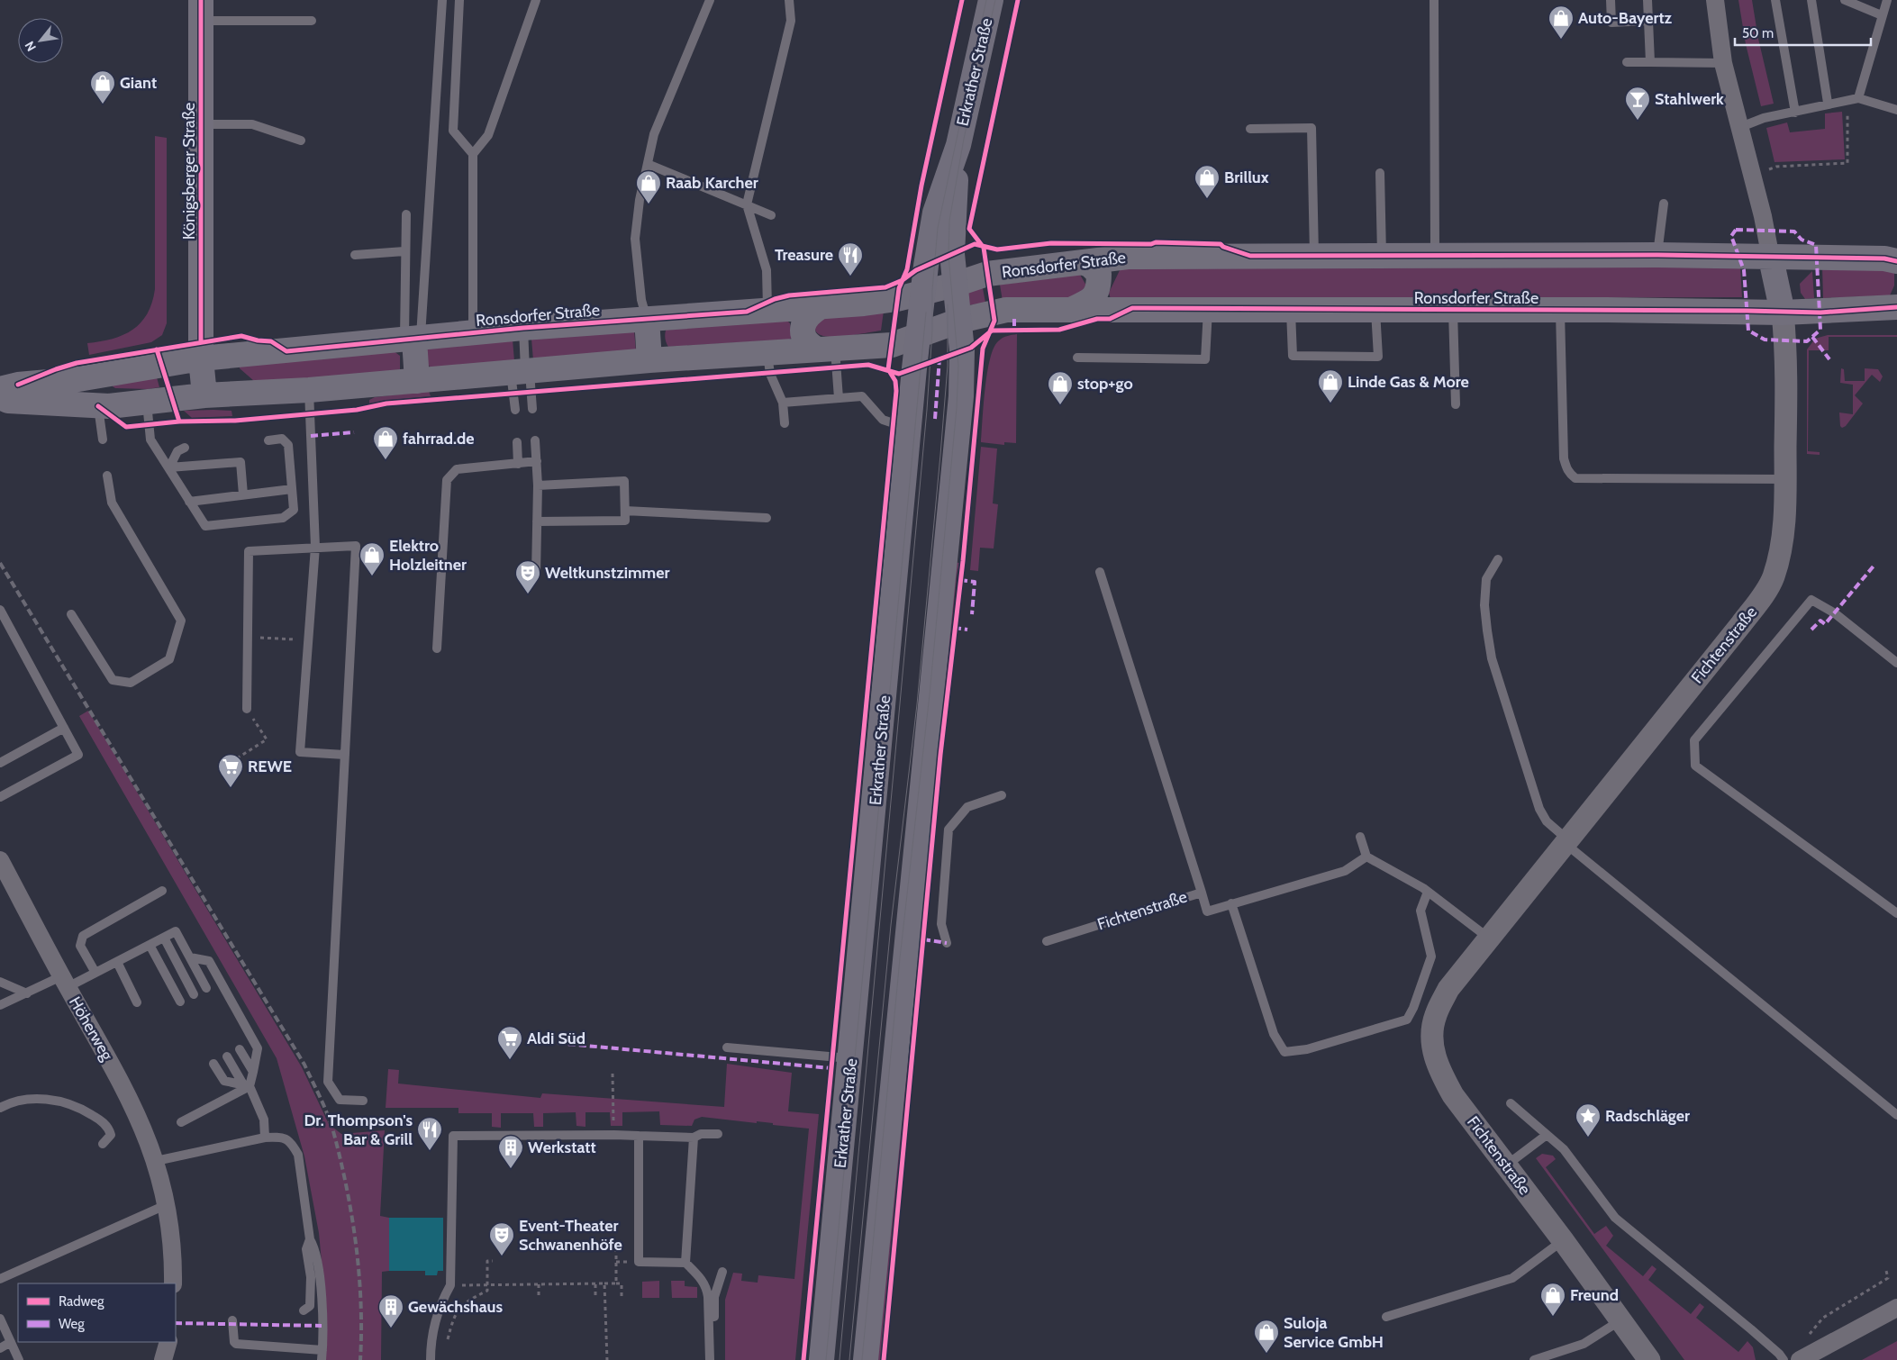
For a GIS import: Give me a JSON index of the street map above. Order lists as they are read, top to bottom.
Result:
{
  "streets": {
    "main road": [
      "Erkrather Straße",
      "Königsberger Straße",
      "Ronsdorfer Straße",
      "Fichtenstraße"
    ],
    "street": ["Höherweg"]
  },
  "crossings": [
    ["Erkrather Straße", "Ronsdorfer Straße"],
    ["Königsberger Straße", "Ronsdorfer Straße"],
    ["Ronsdorfer Straße", "Fichtenstraße"]
  ],
  "places": {
    "shop": [
      "Auto-Bayertz",
      "Giant",
      "Brillux",
      "Raab Karcher",
      "Linde Gas & More",
      "stop+go",
      "fahrrad.de",
      "Elektro Holzleitner",
      "Freund",
      "Suloja Service GmbH"
    ],
    "bar": ["Stahlwerk"],
    "restaurant": ["Treasure", "Dr. Thompson's Bar & Grill"],
    "theatre": ["Weltkunstzimmer", "Event-Theater Schwanenhöfe"],
    "supermarket": ["REWE", "Aldi Süd"],
    "place": ["Radschläger"],
    "building": ["Werkstatt", "Gewächshaus"]
  },
  "legend": ["Radweg", "Weg"],
  "scale_bar": "50 m",
  "north": "bottom left"
}
